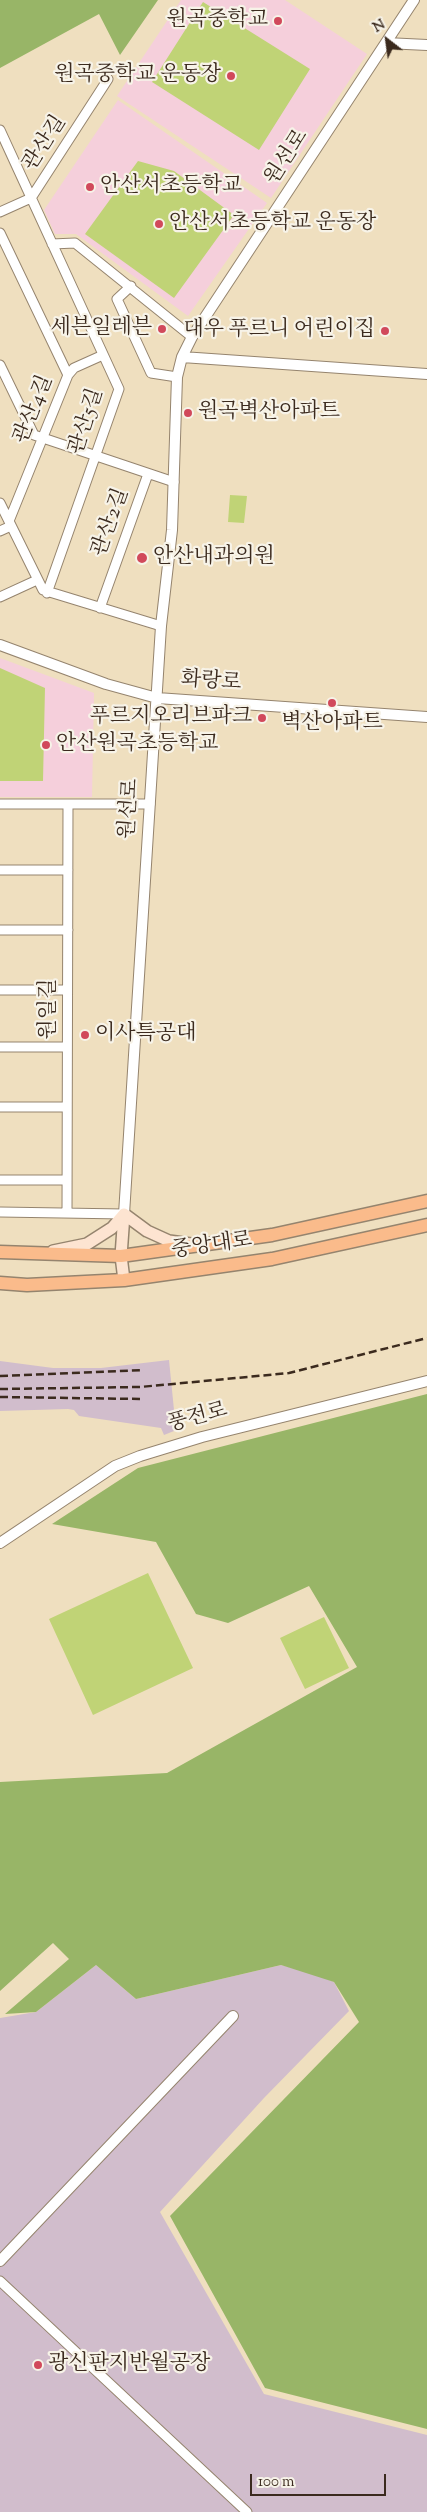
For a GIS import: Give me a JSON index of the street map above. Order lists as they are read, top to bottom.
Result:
{
  "streets": {
    "main road": ["중앙대로"],
    "street": [
      "관산길",
      "원선로",
      "관산4길",
      "관산5길",
      "관산2길",
      "화랑로",
      "원일길",
      "풍전로"
    ]
  },
  "crossings": [
    ["관산길", "관산5길"],
    ["원선로", "관산2길"],
    ["원선로", "화랑로"]
  ],
  "places": [
    "원곡중학교",
    "원곡중학교 운동장",
    "안산서초등학교",
    "안산서초등학교 운동장",
    "세븐일레븐",
    "대우 푸르니 어린이집",
    "원곡벽산아파트",
    "안산내과의원",
    "벽산아파트",
    "푸르지오리브파크",
    "안산원곡초등학교",
    "이사특공대",
    "광신판지반월공장"
  ],
  "scale_bar": "100 m",
  "north": "top left"
}
